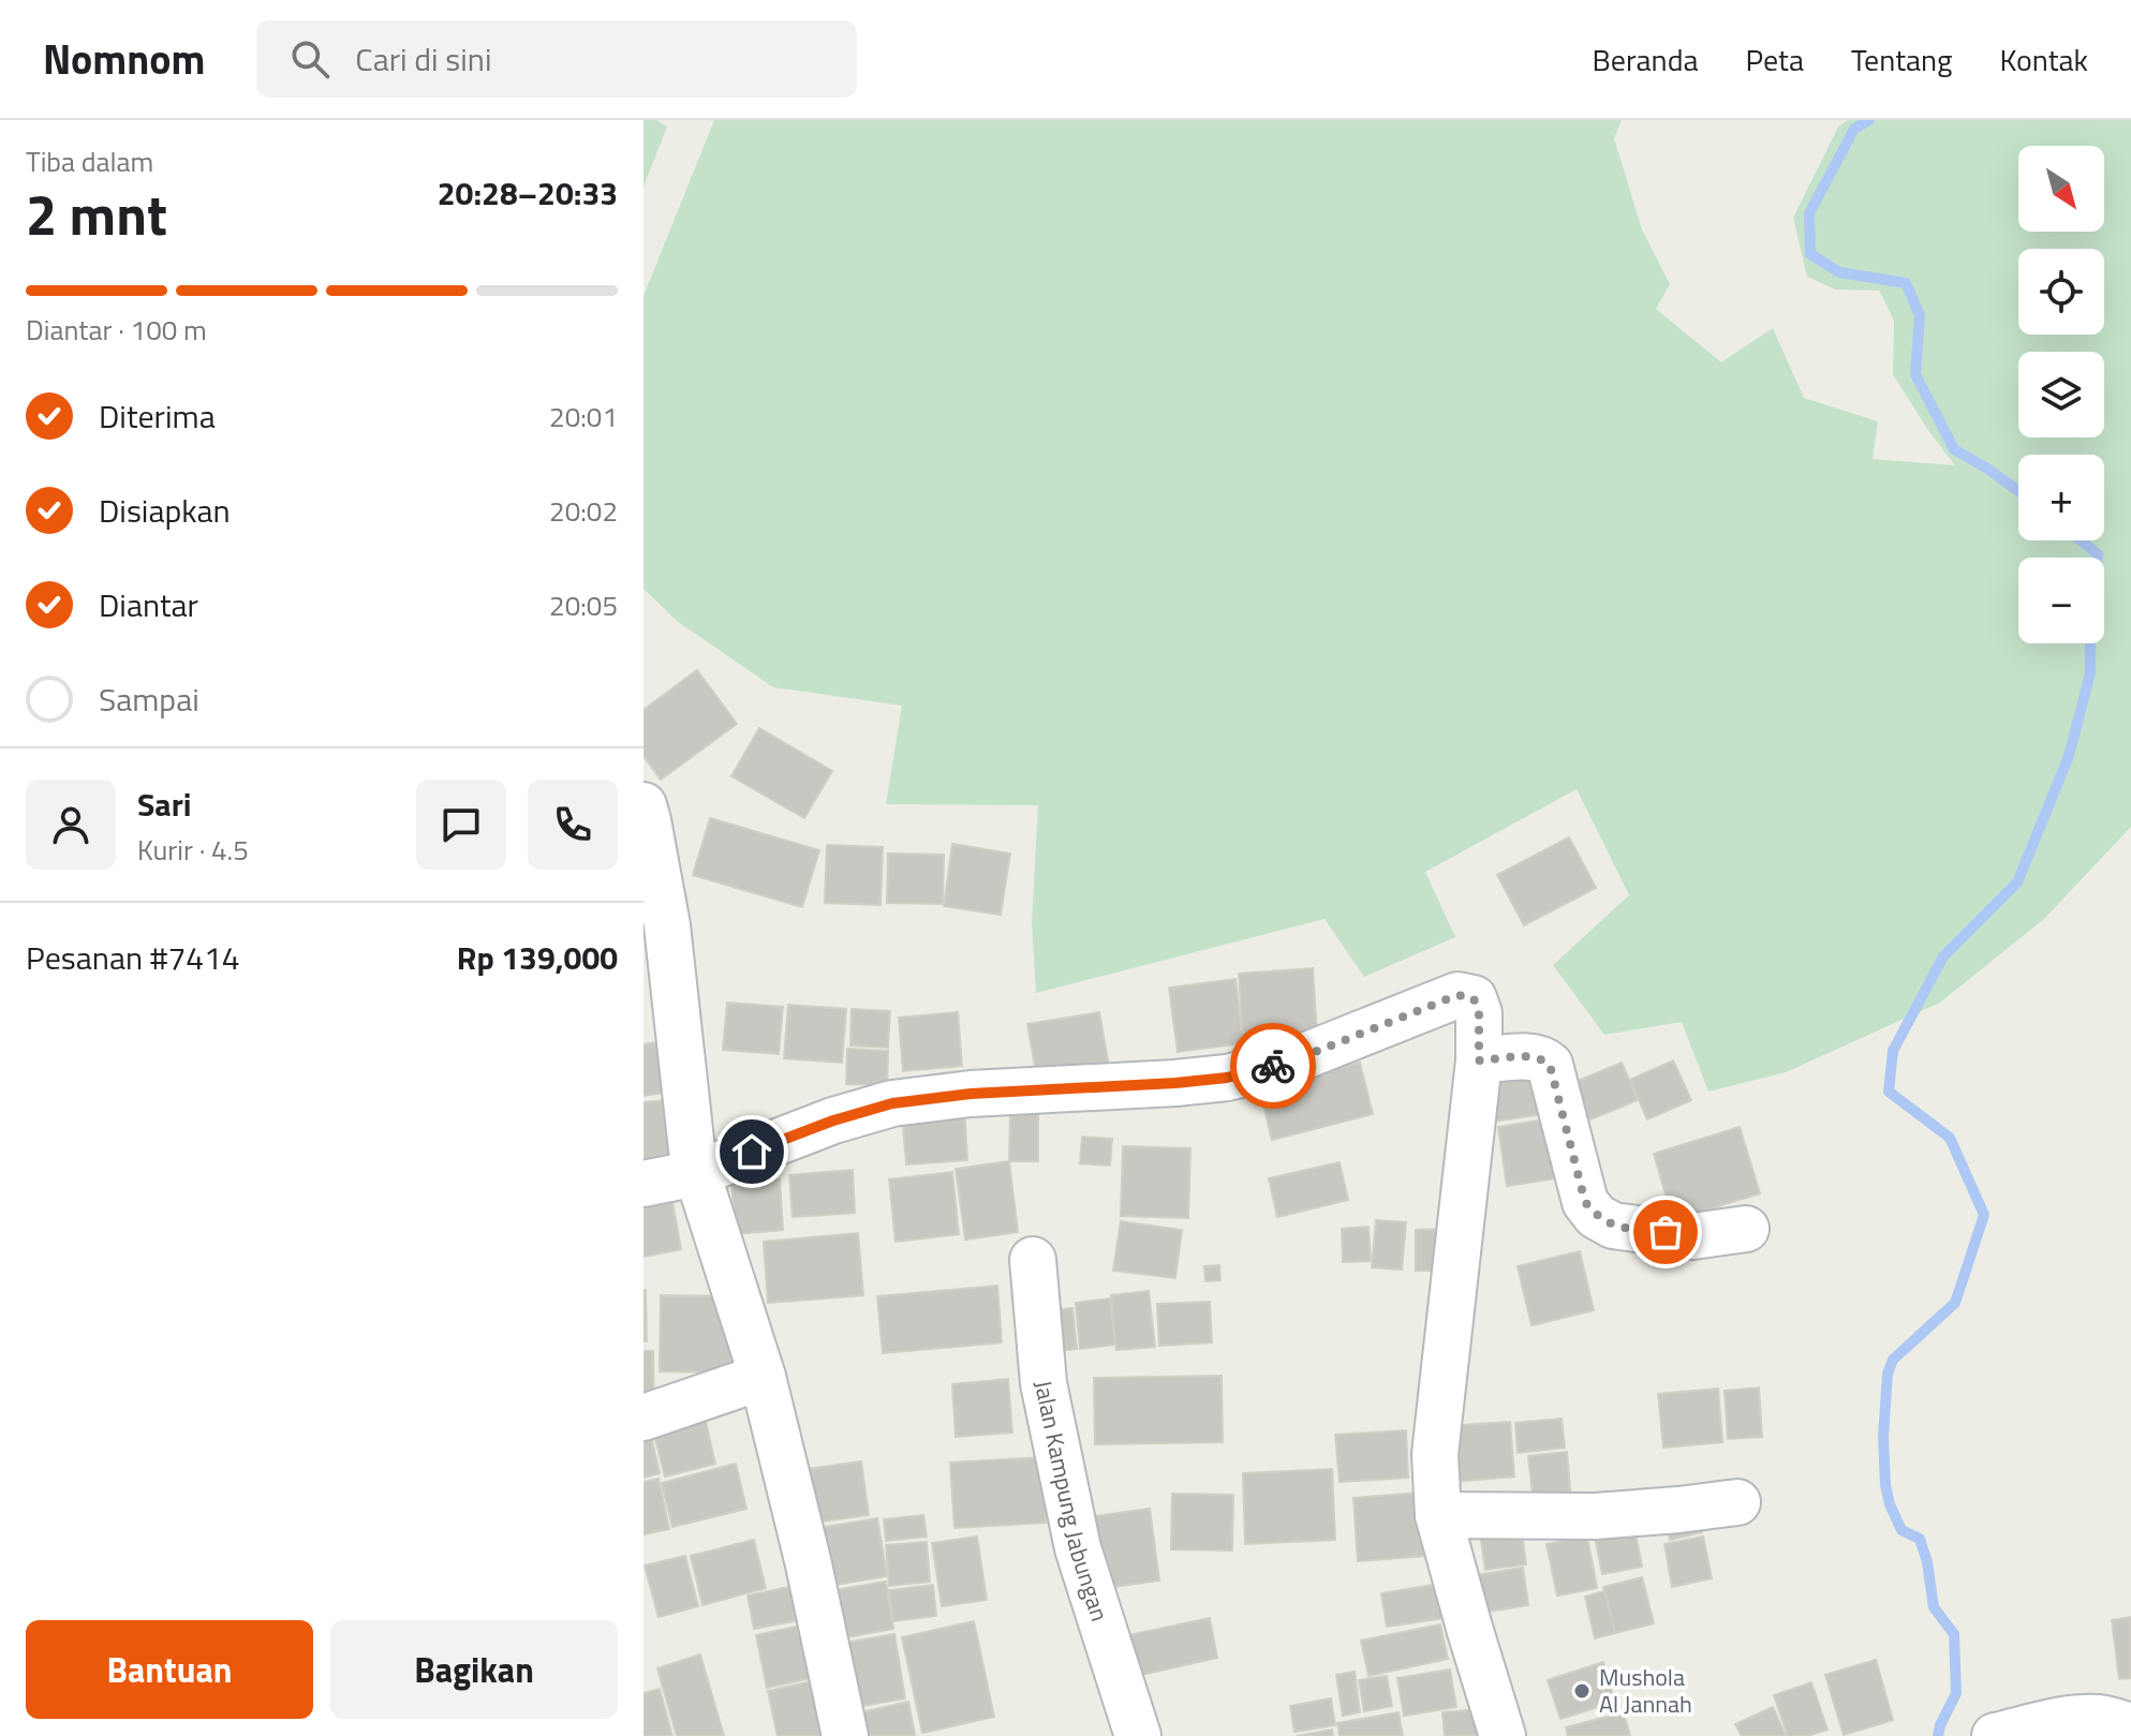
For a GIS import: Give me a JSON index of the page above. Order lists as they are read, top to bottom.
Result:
{
  "streets": {
    "street": ["Jalan Kampung Jabungan"]
  },
  "places": ["Mushola Al Jannah"],
  "north": "bottom right",
  "page": {
    "header": "Nomnom",
    "search": "Cari di sini",
    "nav": [
      "Beranda",
      "Peta",
      "Tentang",
      "Kontak"
    ],
    "heading": ["2 mnt", "Tiba dalam", "20:28–20:33"],
    "panel": [
      "Sari",
      "Kurir · 4.5",
      "Pesanan #7414",
      "Rp 139,000"
    ],
    "map_buttons": ["+", "−"],
    "bar": "Diantar · 100 m",
    "list": [
      ["Diterima", "20:01"],
      ["Disiapkan", "20:02"],
      ["Diantar", "20:05"],
      "Sampai"
    ],
    "buttons": ["Bantuan", "Bagikan"]
  }
}
